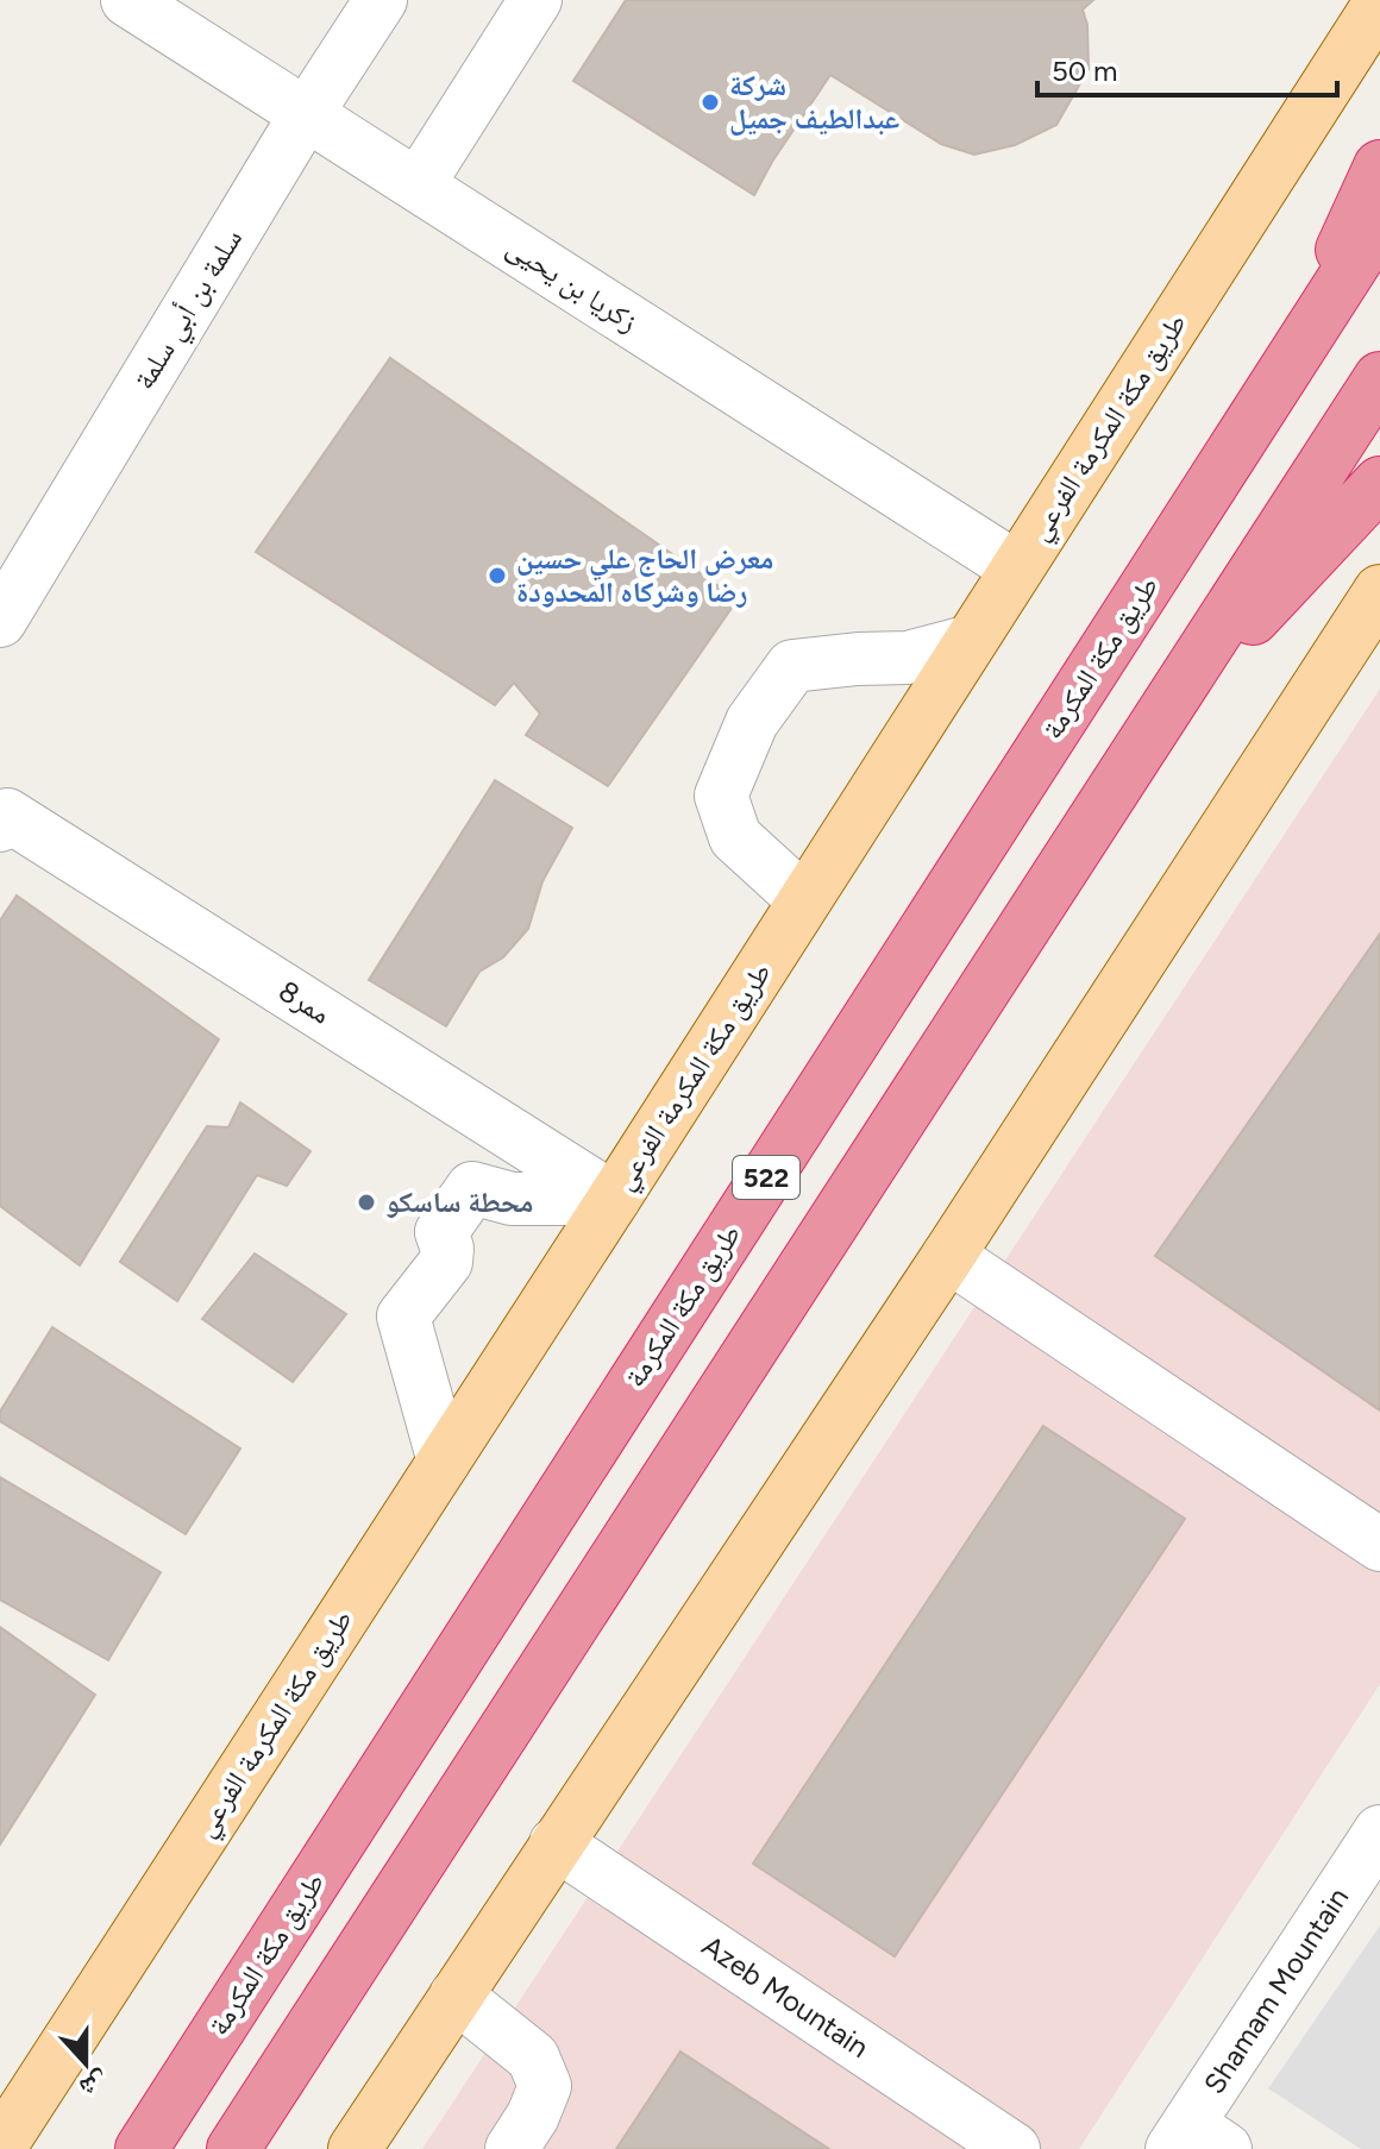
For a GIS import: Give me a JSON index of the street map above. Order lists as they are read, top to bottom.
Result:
{
  "streets": {
    "highway": ["طريق مكة المكرمة", "522"],
    "main road": ["طريق مكة المكرمة الفرعي"],
    "street": [
      "زكريا بن يحيى",
      "سلمة بن أبي سلمة",
      "ممر8",
      "Shamam Mountain",
      "Azeb Mountain"
    ]
  },
  "crossings": [
    ["زكريا بن يحيى", "سلمة بن أبي سلمة"],
    ["زكريا بن يحيى", "طريق مكة المكرمة الفرعي"],
    ["طريق مكة المكرمة الفرعي", "ممر8"]
  ],
  "places": ["شركة عبدالطيف جميل", "معرض الحاج علي حسين رضا وشركاه المحدودة", "محطة ساسكو"],
  "scale_bar": "50 m",
  "north": "bottom"
}
